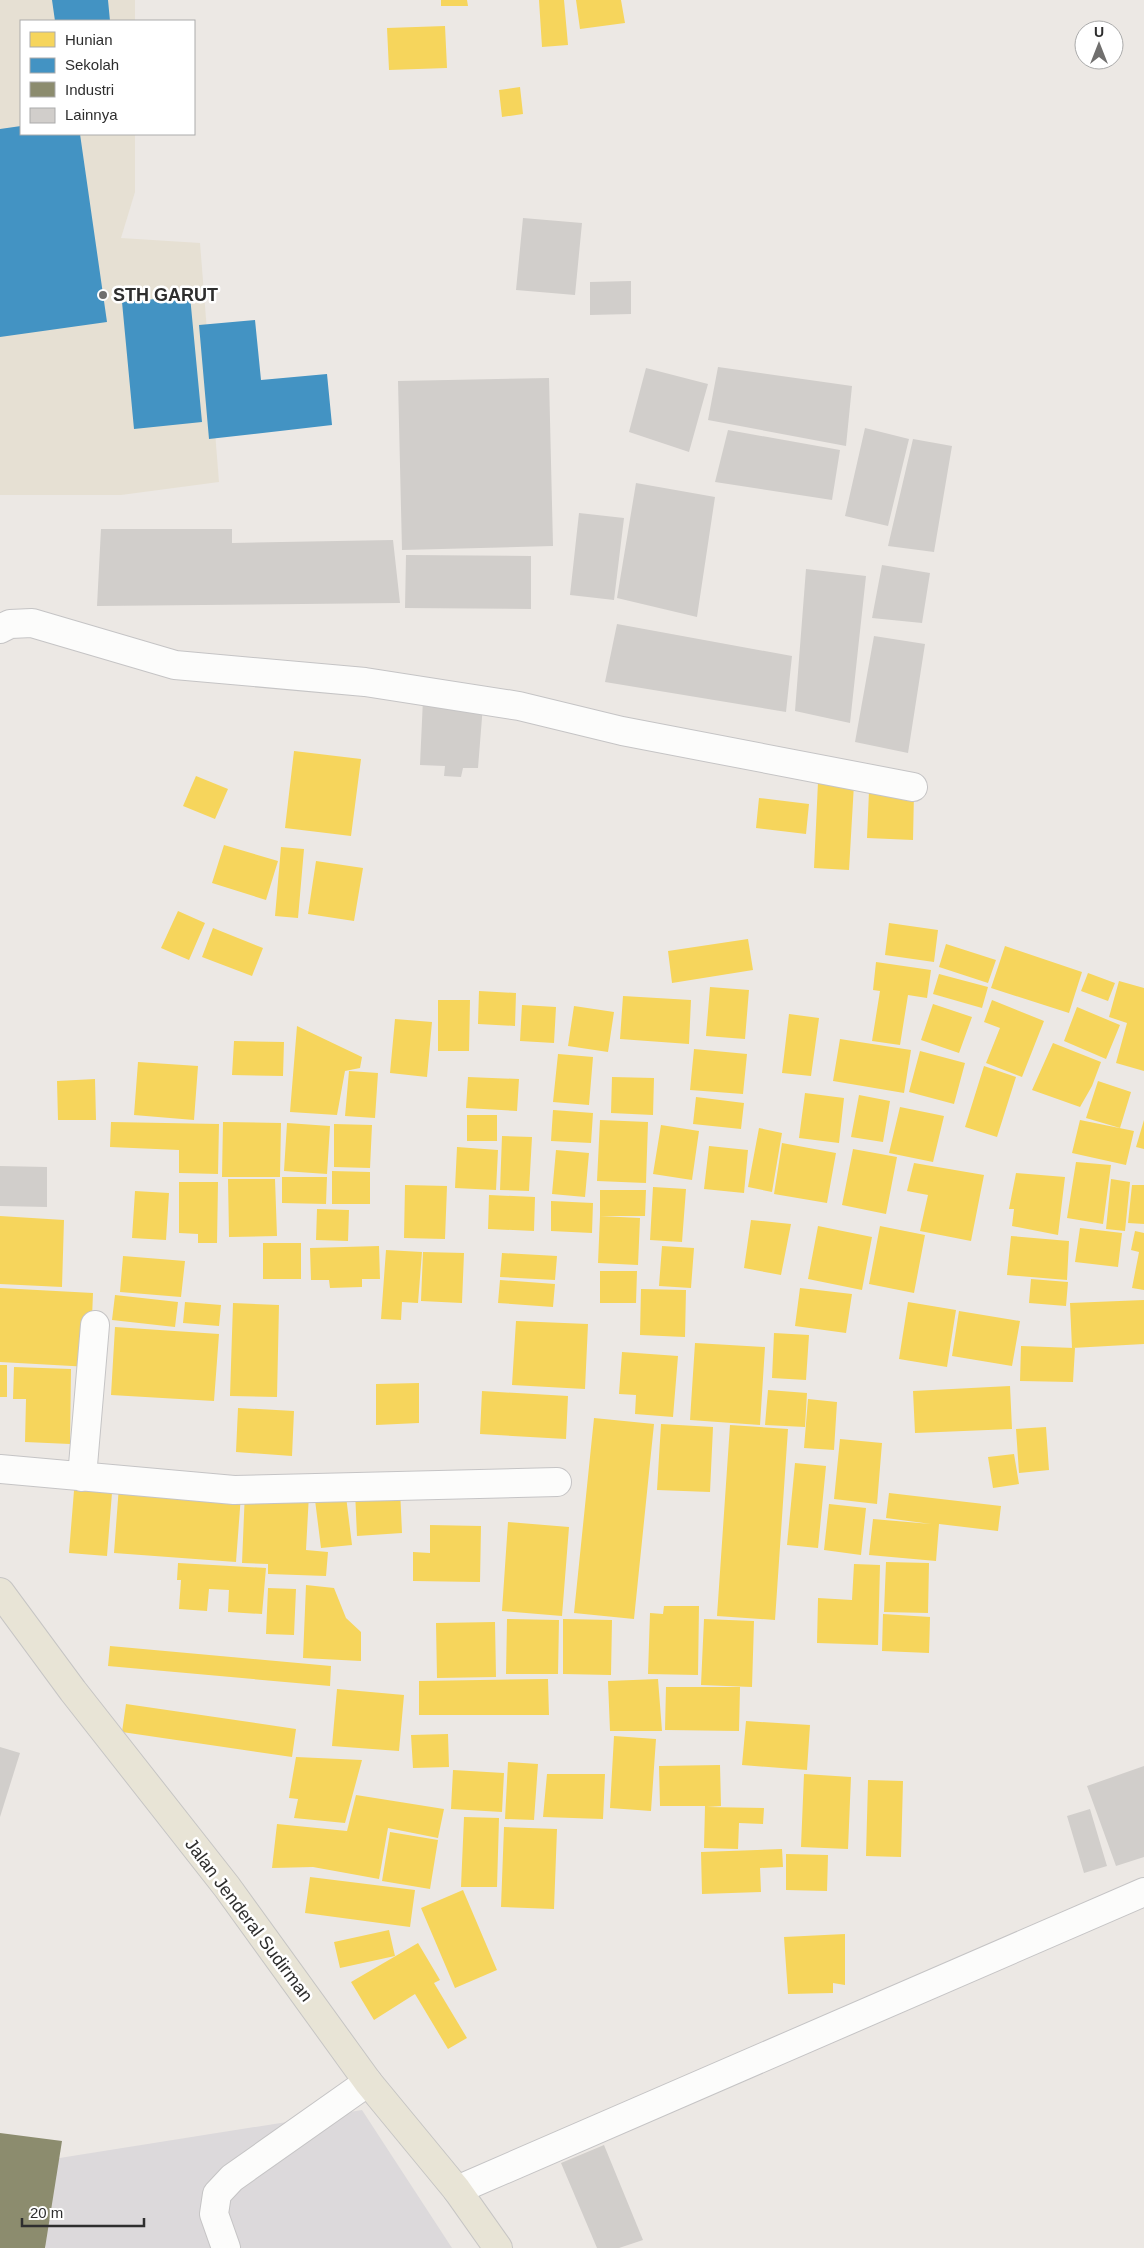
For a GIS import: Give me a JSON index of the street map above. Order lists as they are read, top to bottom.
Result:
{
  "streets": {
    "main road": ["Jalan Jenderal Sudirman"]
  },
  "places": ["STH GARUT"],
  "legend": [
    "Hunian",
    "Sekolah",
    "Industri",
    "Lainnya"
  ],
  "scale_bar": "20 m",
  "north": "top"
}
